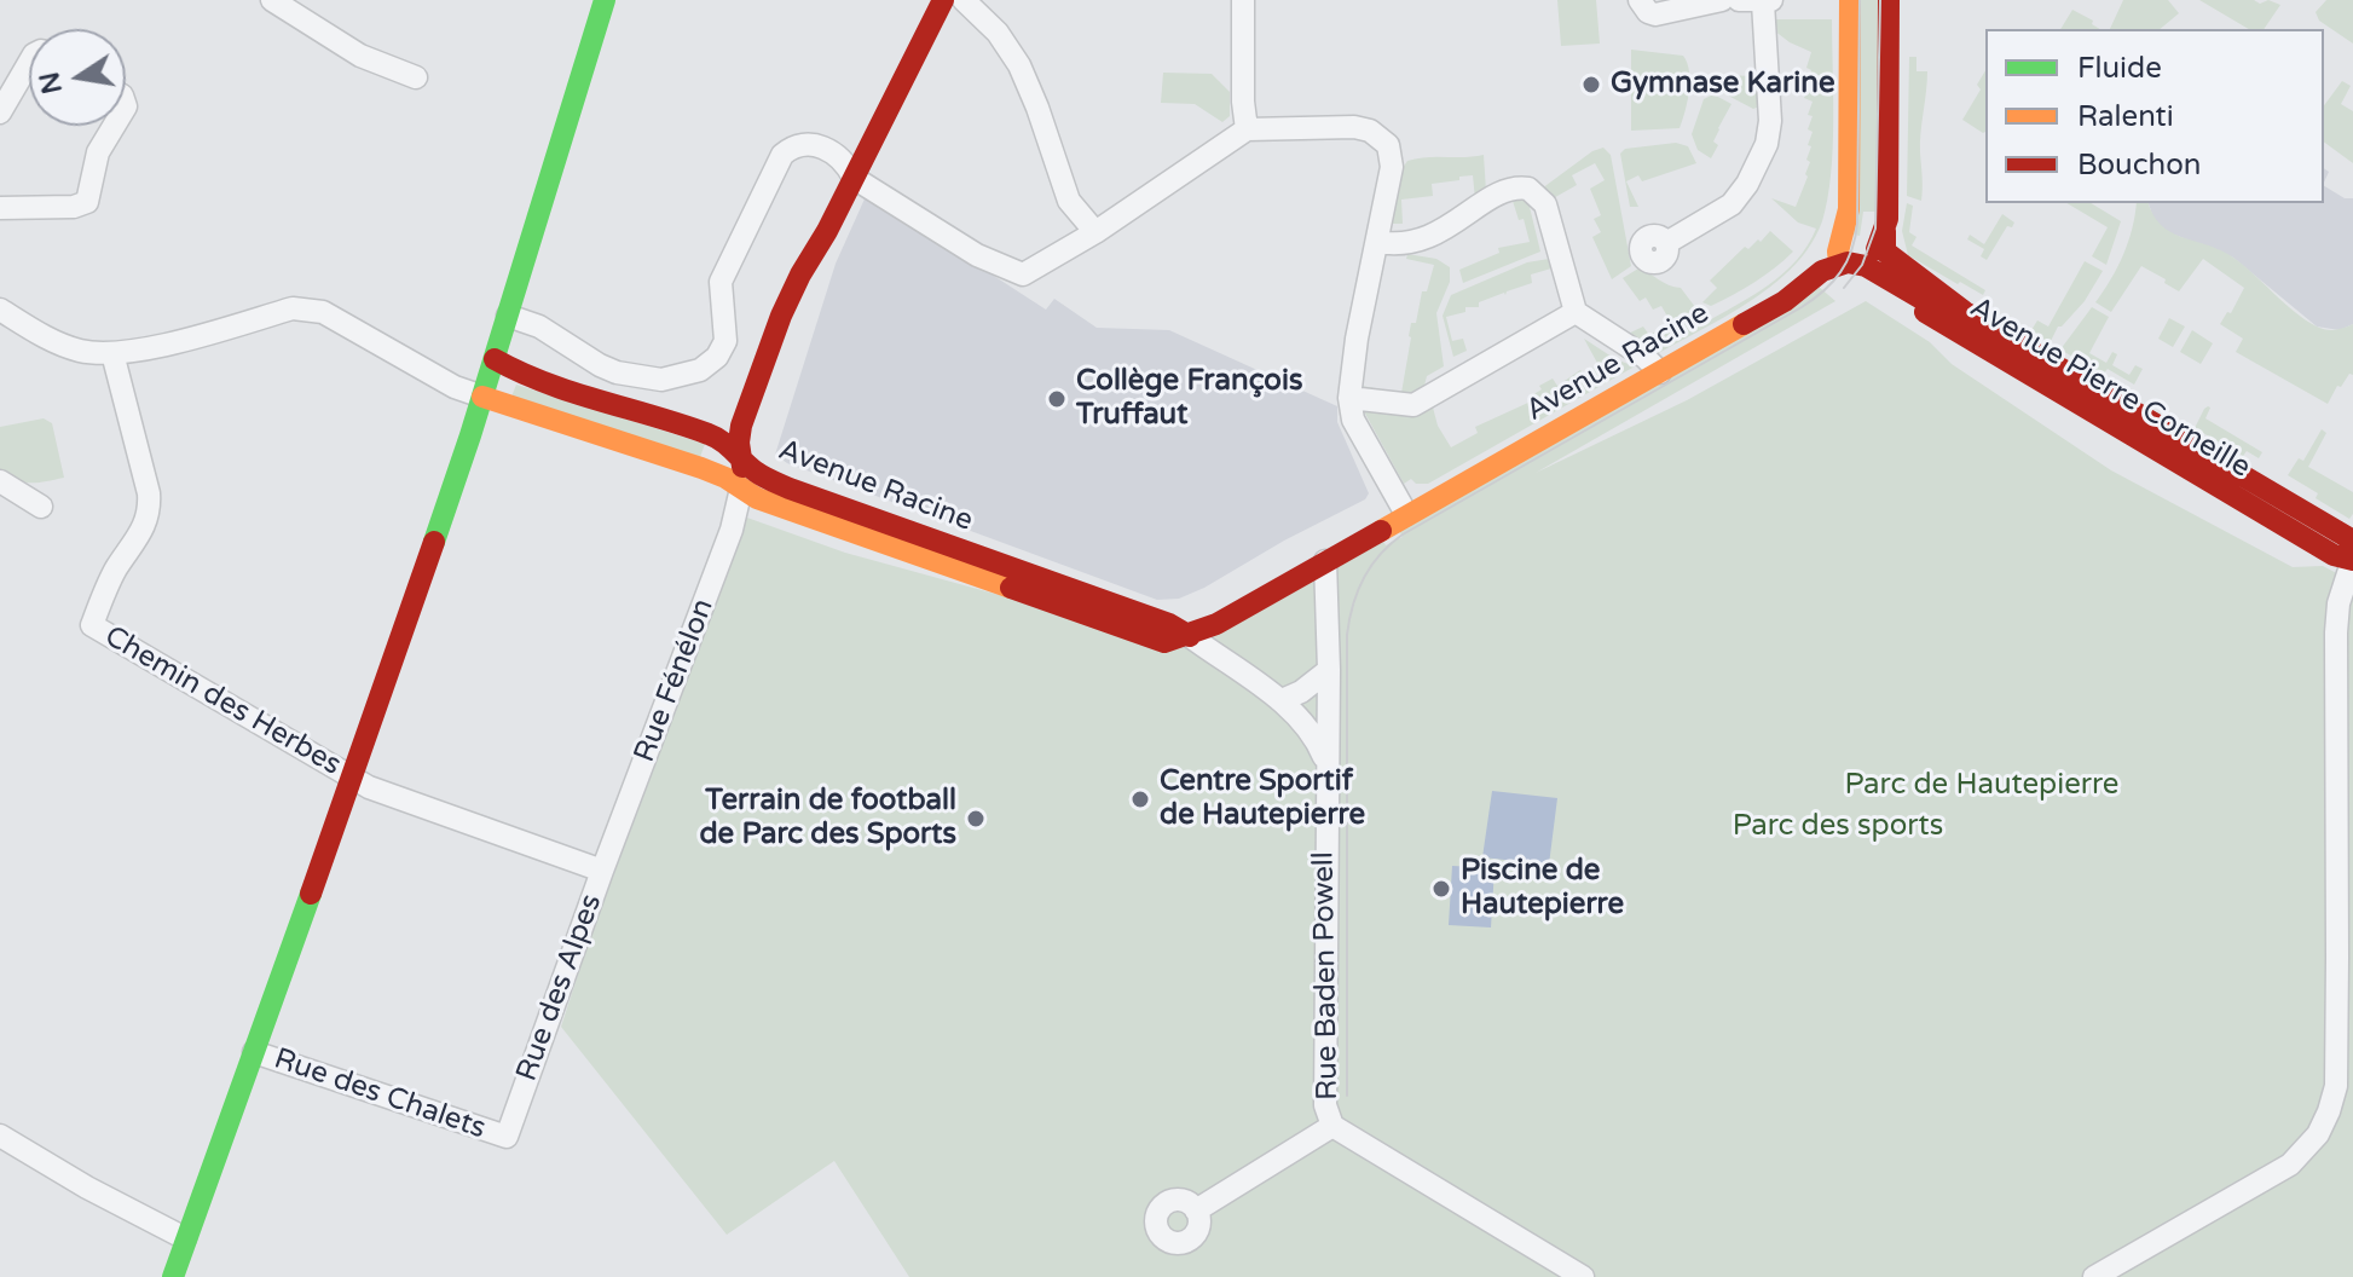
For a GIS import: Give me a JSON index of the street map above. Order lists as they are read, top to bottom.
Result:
{
  "streets": {
    "street": [
      "Avenue Racine",
      "Avenue Pierre Corneille",
      "Rue Fénélon",
      "Chemin des Herbes",
      "Rue Baden Powell",
      "Rue des Alpes",
      "Rue des Chalets"
    ]
  },
  "crossings": [
    ["Avenue Racine", "Avenue Pierre Corneille"],
    ["Avenue Racine", "Rue Fénélon"],
    ["Avenue Racine", "Rue Baden Powell"],
    ["Rue Fénélon", "Rue des Alpes"],
    ["Chemin des Herbes", "Rue des Alpes"],
    ["Rue des Alpes", "Rue des Chalets"]
  ],
  "parks": ["Parc de Hautepierre", "Parc des sports"],
  "places": [
    "Gymnase Karine",
    "Collège François Truffaut",
    "Centre Sportif de Hautepierre",
    "Terrain de football de Parc des Sports",
    "Piscine de Hautepierre"
  ],
  "legend": ["Fluide", "Ralenti", "Bouchon"],
  "north": "left"
}
